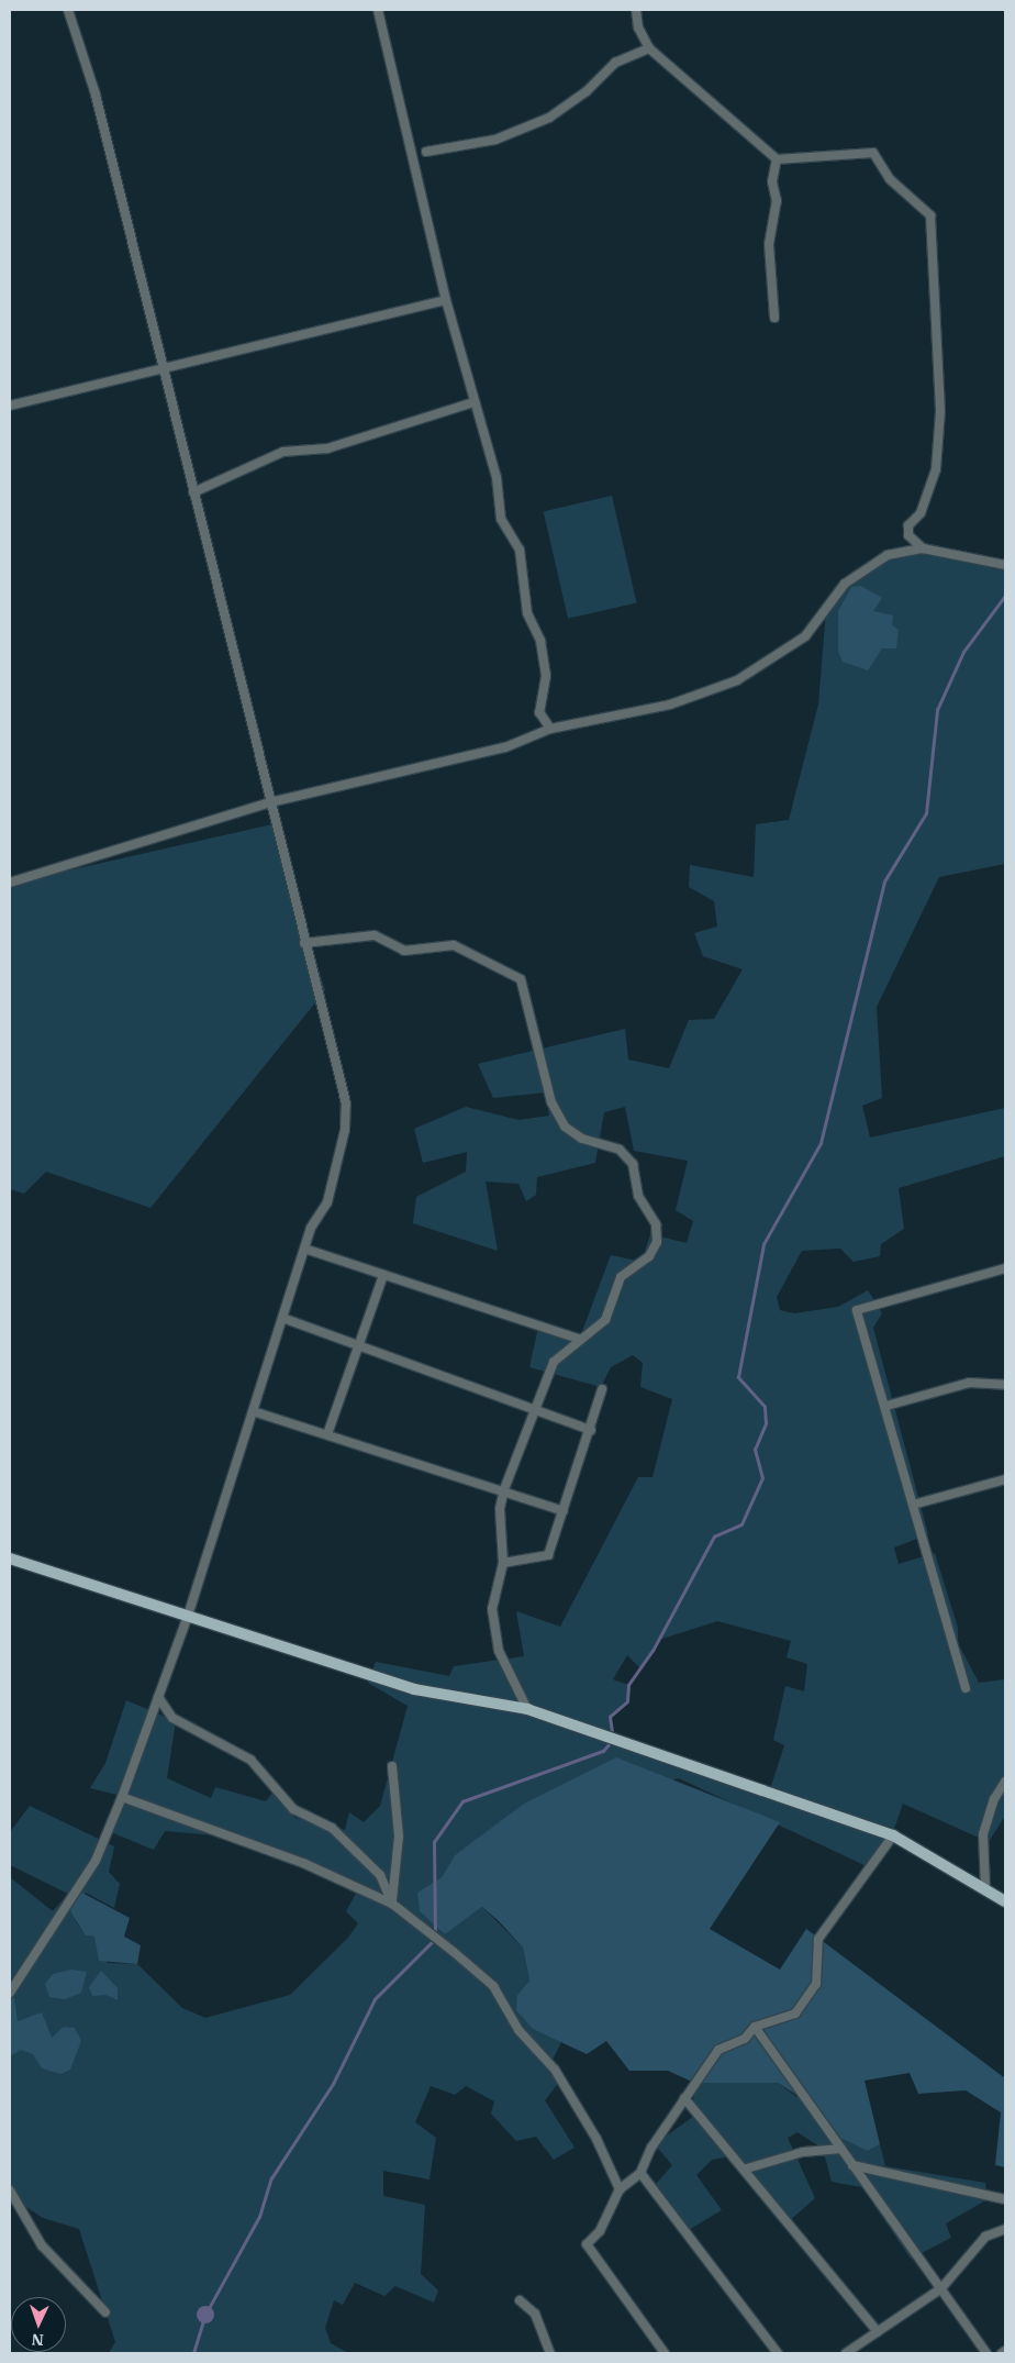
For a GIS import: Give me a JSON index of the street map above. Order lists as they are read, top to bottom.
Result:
{
  "north": "bottom"
}
